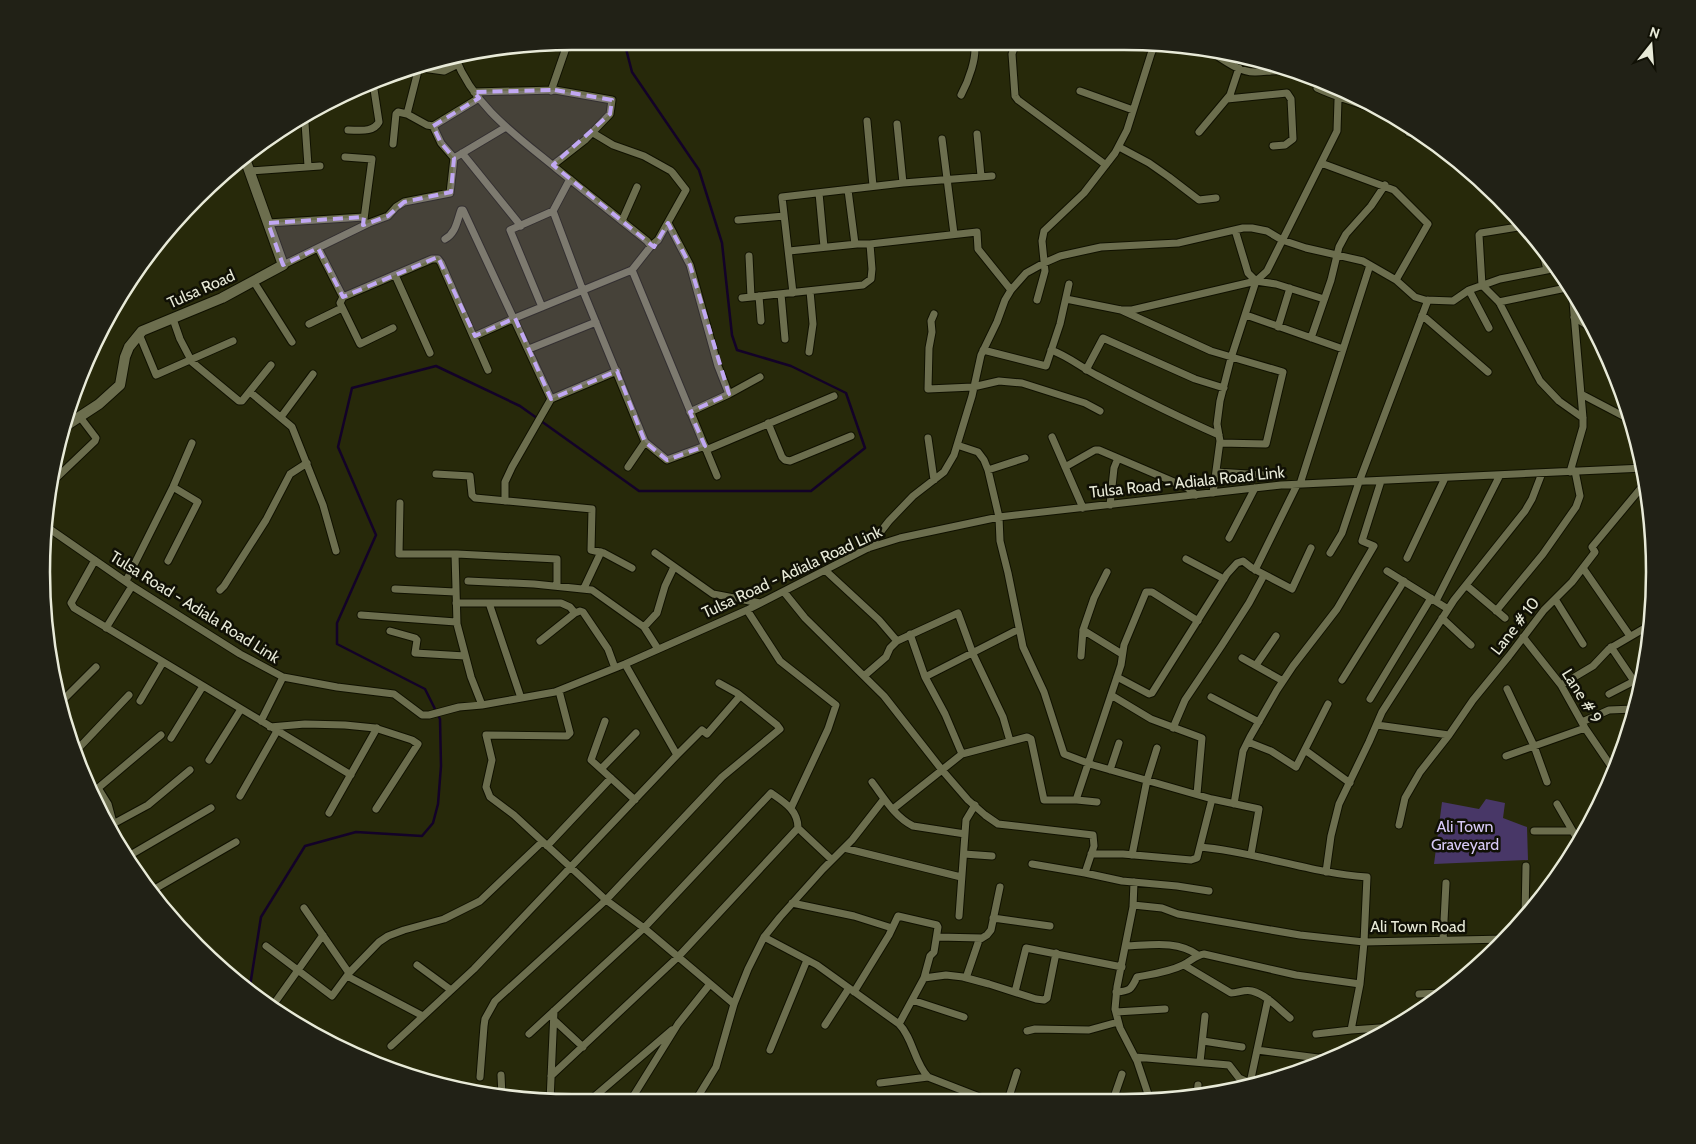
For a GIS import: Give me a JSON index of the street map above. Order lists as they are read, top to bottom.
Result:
{
  "streets": {
    "main road": ["Tulsa Road"],
    "street": [
      "Tulsa Road - Adiala Road Link",
      "Lane # 10",
      "Lane # 9",
      "Ali Town Road"
    ]
  },
  "crossings": [
    ["Lane # 10", "Lane # 9"]
  ],
  "parks": ["Ali Town Graveyard"],
  "north": "top"
}
